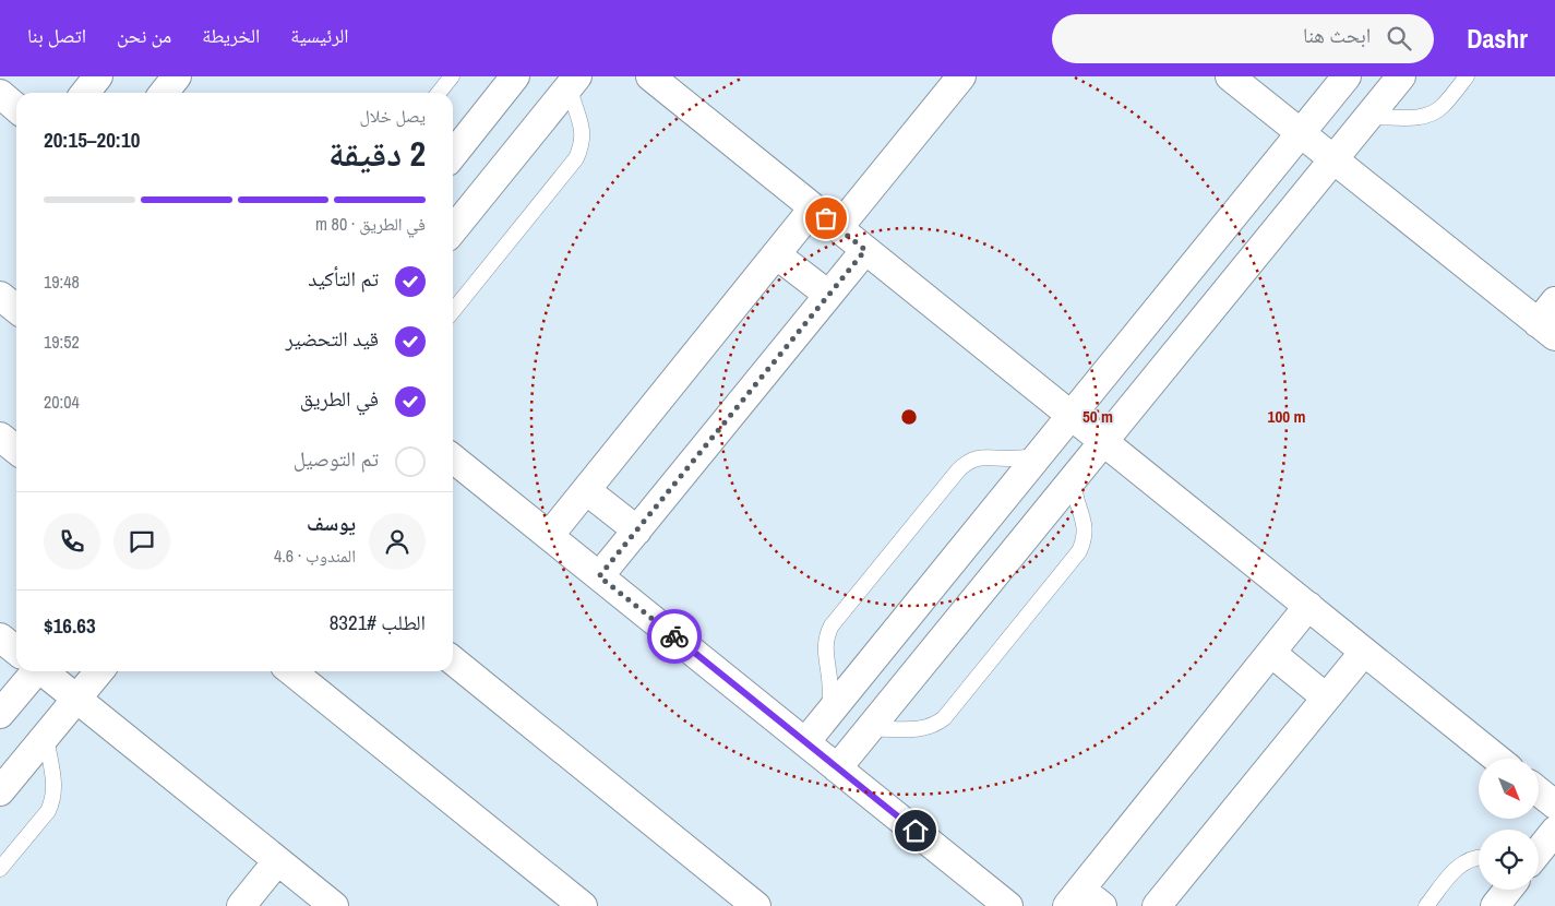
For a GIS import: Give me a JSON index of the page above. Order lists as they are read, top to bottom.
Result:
{
  "north": "bottom right",
  "page": {
    "header": "Dashr",
    "search": "ابحث هنا",
    "nav": [
      "الرئيسية",
      "الخريطة",
      "من نحن",
      "اتصل بنا"
    ],
    "heading": ["2 دقيقة", "يصل خلال", "20:10–20:15"],
    "panel": [
      "يوسف",
      "المندوب · 4.6",
      "الطلب #8321",
      "$16.63"
    ],
    "bar": "في الطريق · 80 m",
    "list": [
      ["تم التأكيد", "19:48"],
      ["قيد التحضير", "19:52"],
      ["في الطريق", "20:04"],
      "تم التوصيل"
    ]
  },
  "rings": ["50 m", "100 m"]
}
